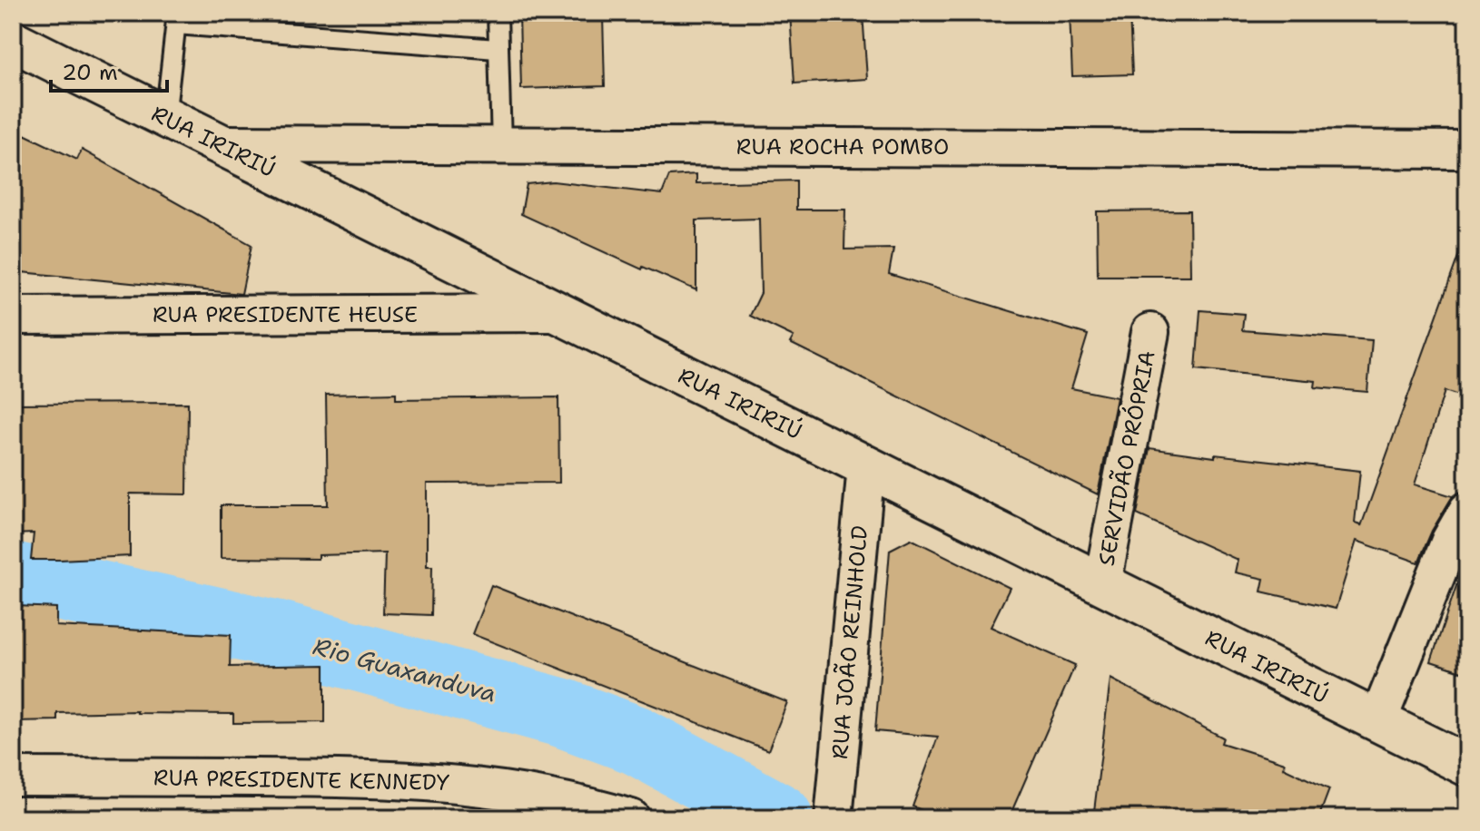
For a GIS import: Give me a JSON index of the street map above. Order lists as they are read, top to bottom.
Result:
{
  "streets": {
    "main road": ["RUA IRIRIÚ"],
    "street": [
      "RUA ROCHA POMBO",
      "RUA PRESIDENTE HEUSE",
      "SERVIDÃO PRÓPRIA",
      "RUA JOÃO REINHOLD",
      "RUA PRESIDENTE KENNEDY"
    ]
  },
  "crossings": [
    ["RUA IRIRIÚ", "RUA ROCHA POMBO"],
    ["RUA IRIRIÚ", "RUA PRESIDENTE HEUSE"],
    ["RUA IRIRIÚ", "SERVIDÃO PRÓPRIA"],
    ["RUA IRIRIÚ", "RUA JOÃO REINHOLD"]
  ],
  "water": ["Rio Guaxanduva"],
  "scale_bar": "20 m"
}
